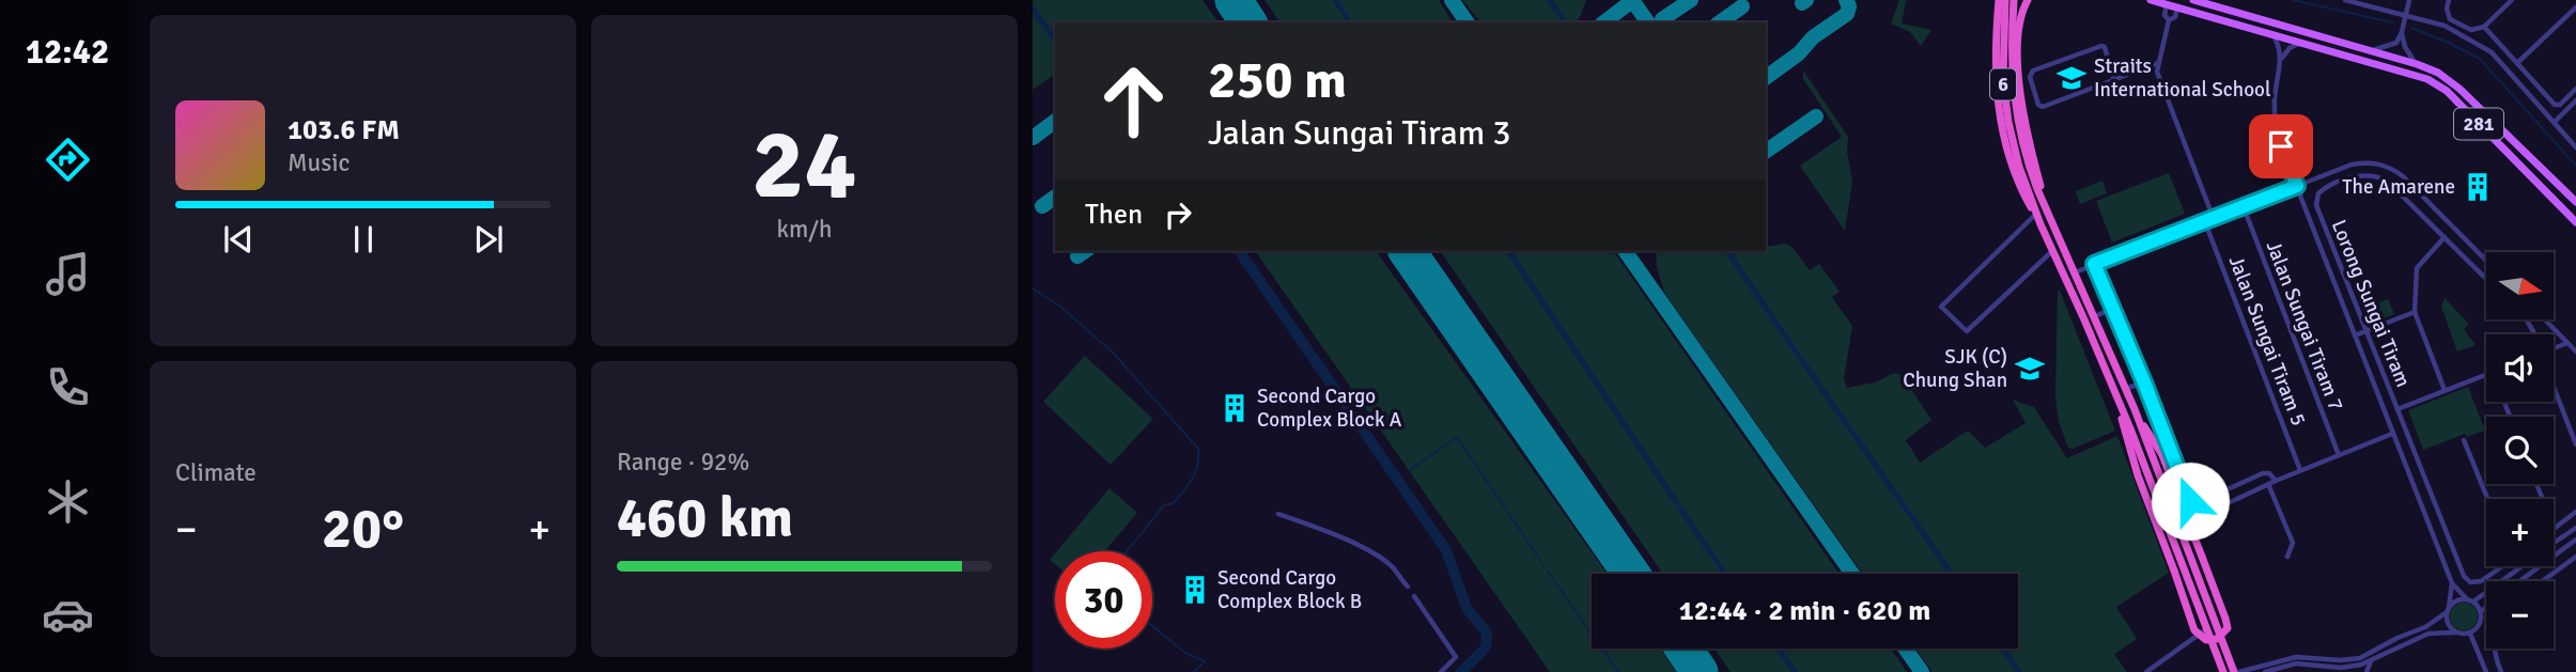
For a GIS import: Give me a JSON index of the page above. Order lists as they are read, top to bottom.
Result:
{
  "streets": {
    "highway": ["6"],
    "main road": ["281"],
    "street": ["Lorong Sungai Tiram", "Jalan Sungai Tiram 7", "Jalan Sungai Tiram 5"]
  },
  "places": {
    "school or university": ["Straits International School", "SJK (C) Chung Shan"],
    "building": ["The Amarene", "Second Cargo Complex Block A", "Second Cargo Complex Block B"]
  },
  "north": "right",
  "page": {
    "tabs": "12:42",
    "tile": [
      ["24", "km/h"],
      "Climate",
      ["Range · 92%", "460 km"]
    ],
    "turn": ["250 m", "Jalan Sungai Tiram 3"],
    "song": ["103.6 FM", "Music"],
    "then": "Then",
    "map_buttons": ["+", "−"],
    "heat": ["−", "20°", "+"],
    "limit": "30",
    "trip": "12:44 · 2 min · 620 m"
  }
}
